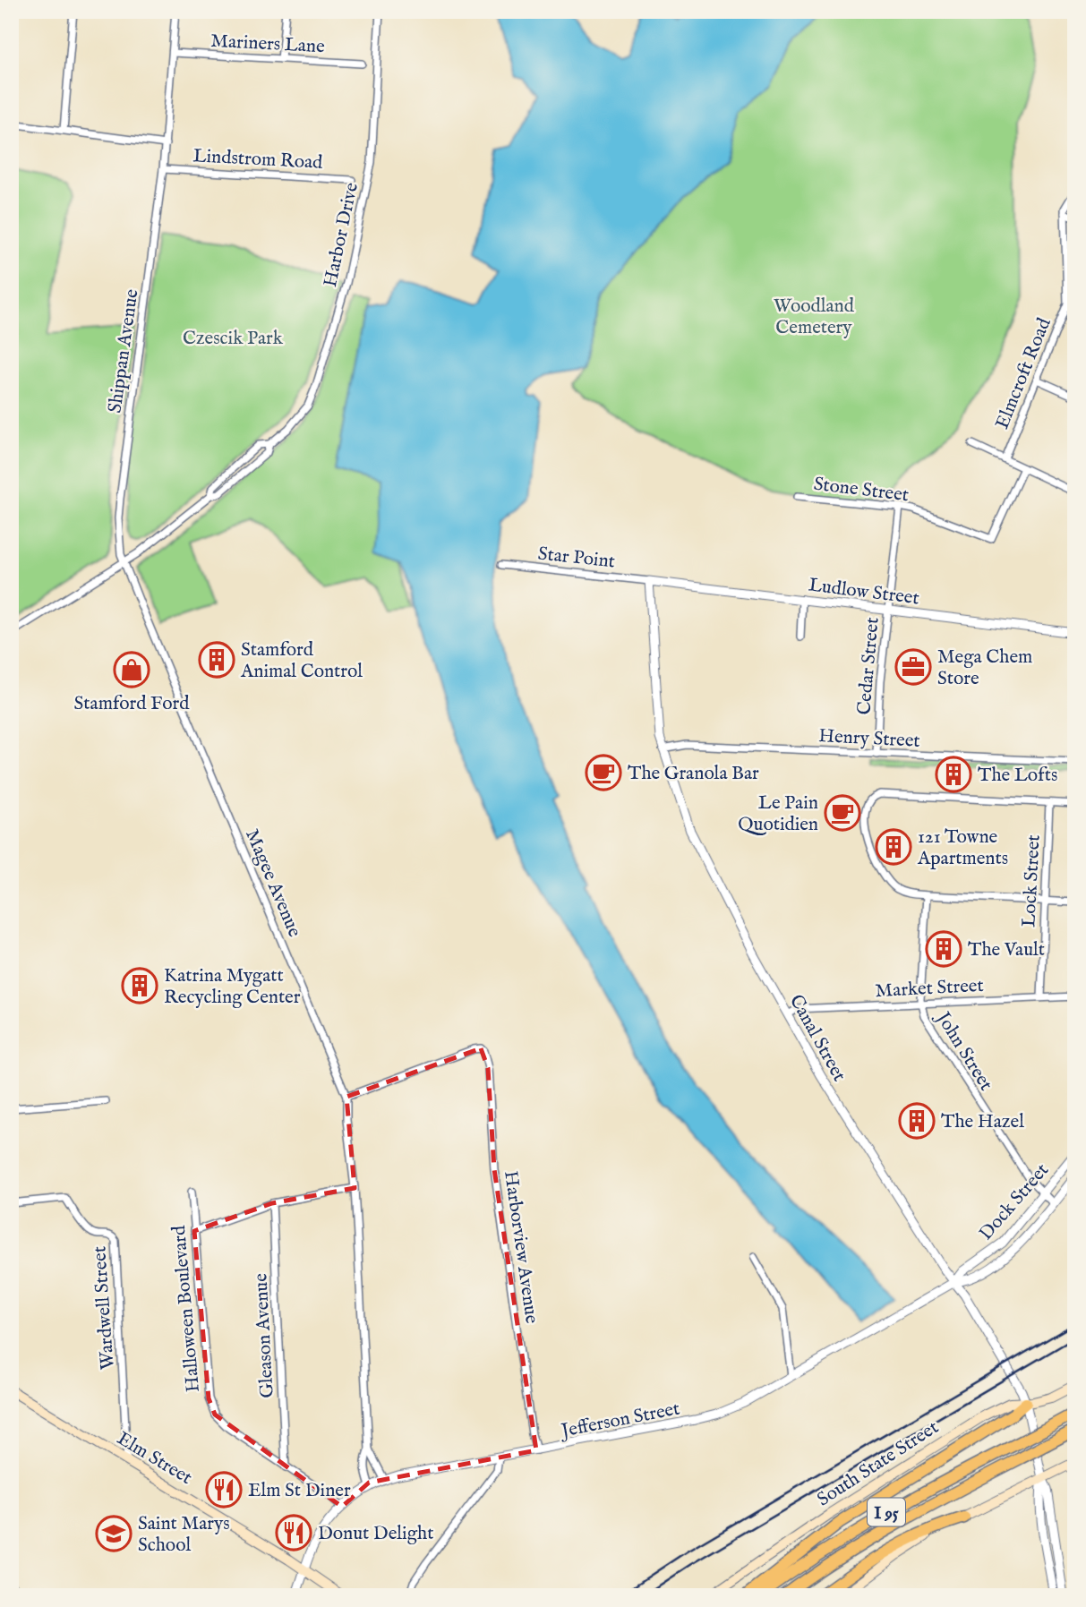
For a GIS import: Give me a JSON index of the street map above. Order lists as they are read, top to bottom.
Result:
{
  "streets": {
    "highway": ["I 95"],
    "main road": ["Elm Street", "South State Street"],
    "street": [
      "Mariners Lane",
      "Lindstrom Road",
      "Harbor Drive",
      "Shippan Avenue",
      "Elmcroft Road",
      "Stone Street",
      "Star Point",
      "Ludlow Street",
      "Cedar Street",
      "Henry Street",
      "Lock Street",
      "Magee Avenue",
      "Market Street",
      "Canal Street",
      "John Street",
      "Dock Street",
      "Harborview Avenue",
      "Wardwell Street",
      "Halloween Boulevard",
      "Gleason Avenue",
      "Jefferson Street"
    ]
  },
  "crossings": [
    ["Mariners Lane", "Shippan Avenue"],
    ["Lindstrom Road", "Shippan Avenue"],
    ["Harbor Drive", "Shippan Avenue"],
    ["Harbor Drive", "Magee Avenue"],
    ["Shippan Avenue", "Magee Avenue"],
    ["Stone Street", "Cedar Street"],
    ["Star Point", "Ludlow Street"],
    ["Star Point", "Canal Street"],
    ["Ludlow Street", "Cedar Street"],
    ["Ludlow Street", "Canal Street"],
    ["Cedar Street", "Henry Street"],
    ["Henry Street", "Canal Street"],
    ["Lock Street", "Market Street"],
    ["Magee Avenue", "Harborview Avenue"],
    ["Magee Avenue", "Jefferson Street"],
    ["Market Street", "Canal Street"],
    ["Market Street", "John Street"],
    ["Canal Street", "Dock Street"],
    ["Canal Street", "Jefferson Street"],
    ["Canal Street", "South State Street"],
    ["John Street", "Dock Street"],
    ["Dock Street", "Jefferson Street"],
    ["Harborview Avenue", "Jefferson Street"],
    ["Wardwell Street", "Elm Street"],
    ["Halloween Boulevard", "Gleason Avenue"],
    ["Halloween Boulevard", "Jefferson Street"],
    ["Jefferson Street", "Elm Street"]
  ],
  "parks": ["Woodland Cemetery", "Czescik Park"],
  "places": {
    "building": [
      "Stamford Animal Control",
      "The Lofts",
      "121 Towne Apartments",
      "The Vault",
      "Katrina Mygatt Recycling Center",
      "The Hazel"
    ],
    "office": ["Mega Chem Store"],
    "shop": ["Stamford Ford"],
    "cafe": ["The Granola Bar", "Le Pain Quotidien"],
    "restaurant": ["Elm St Diner", "Donut Delight"],
    "school or university": ["Saint Marys School"]
  }
}
